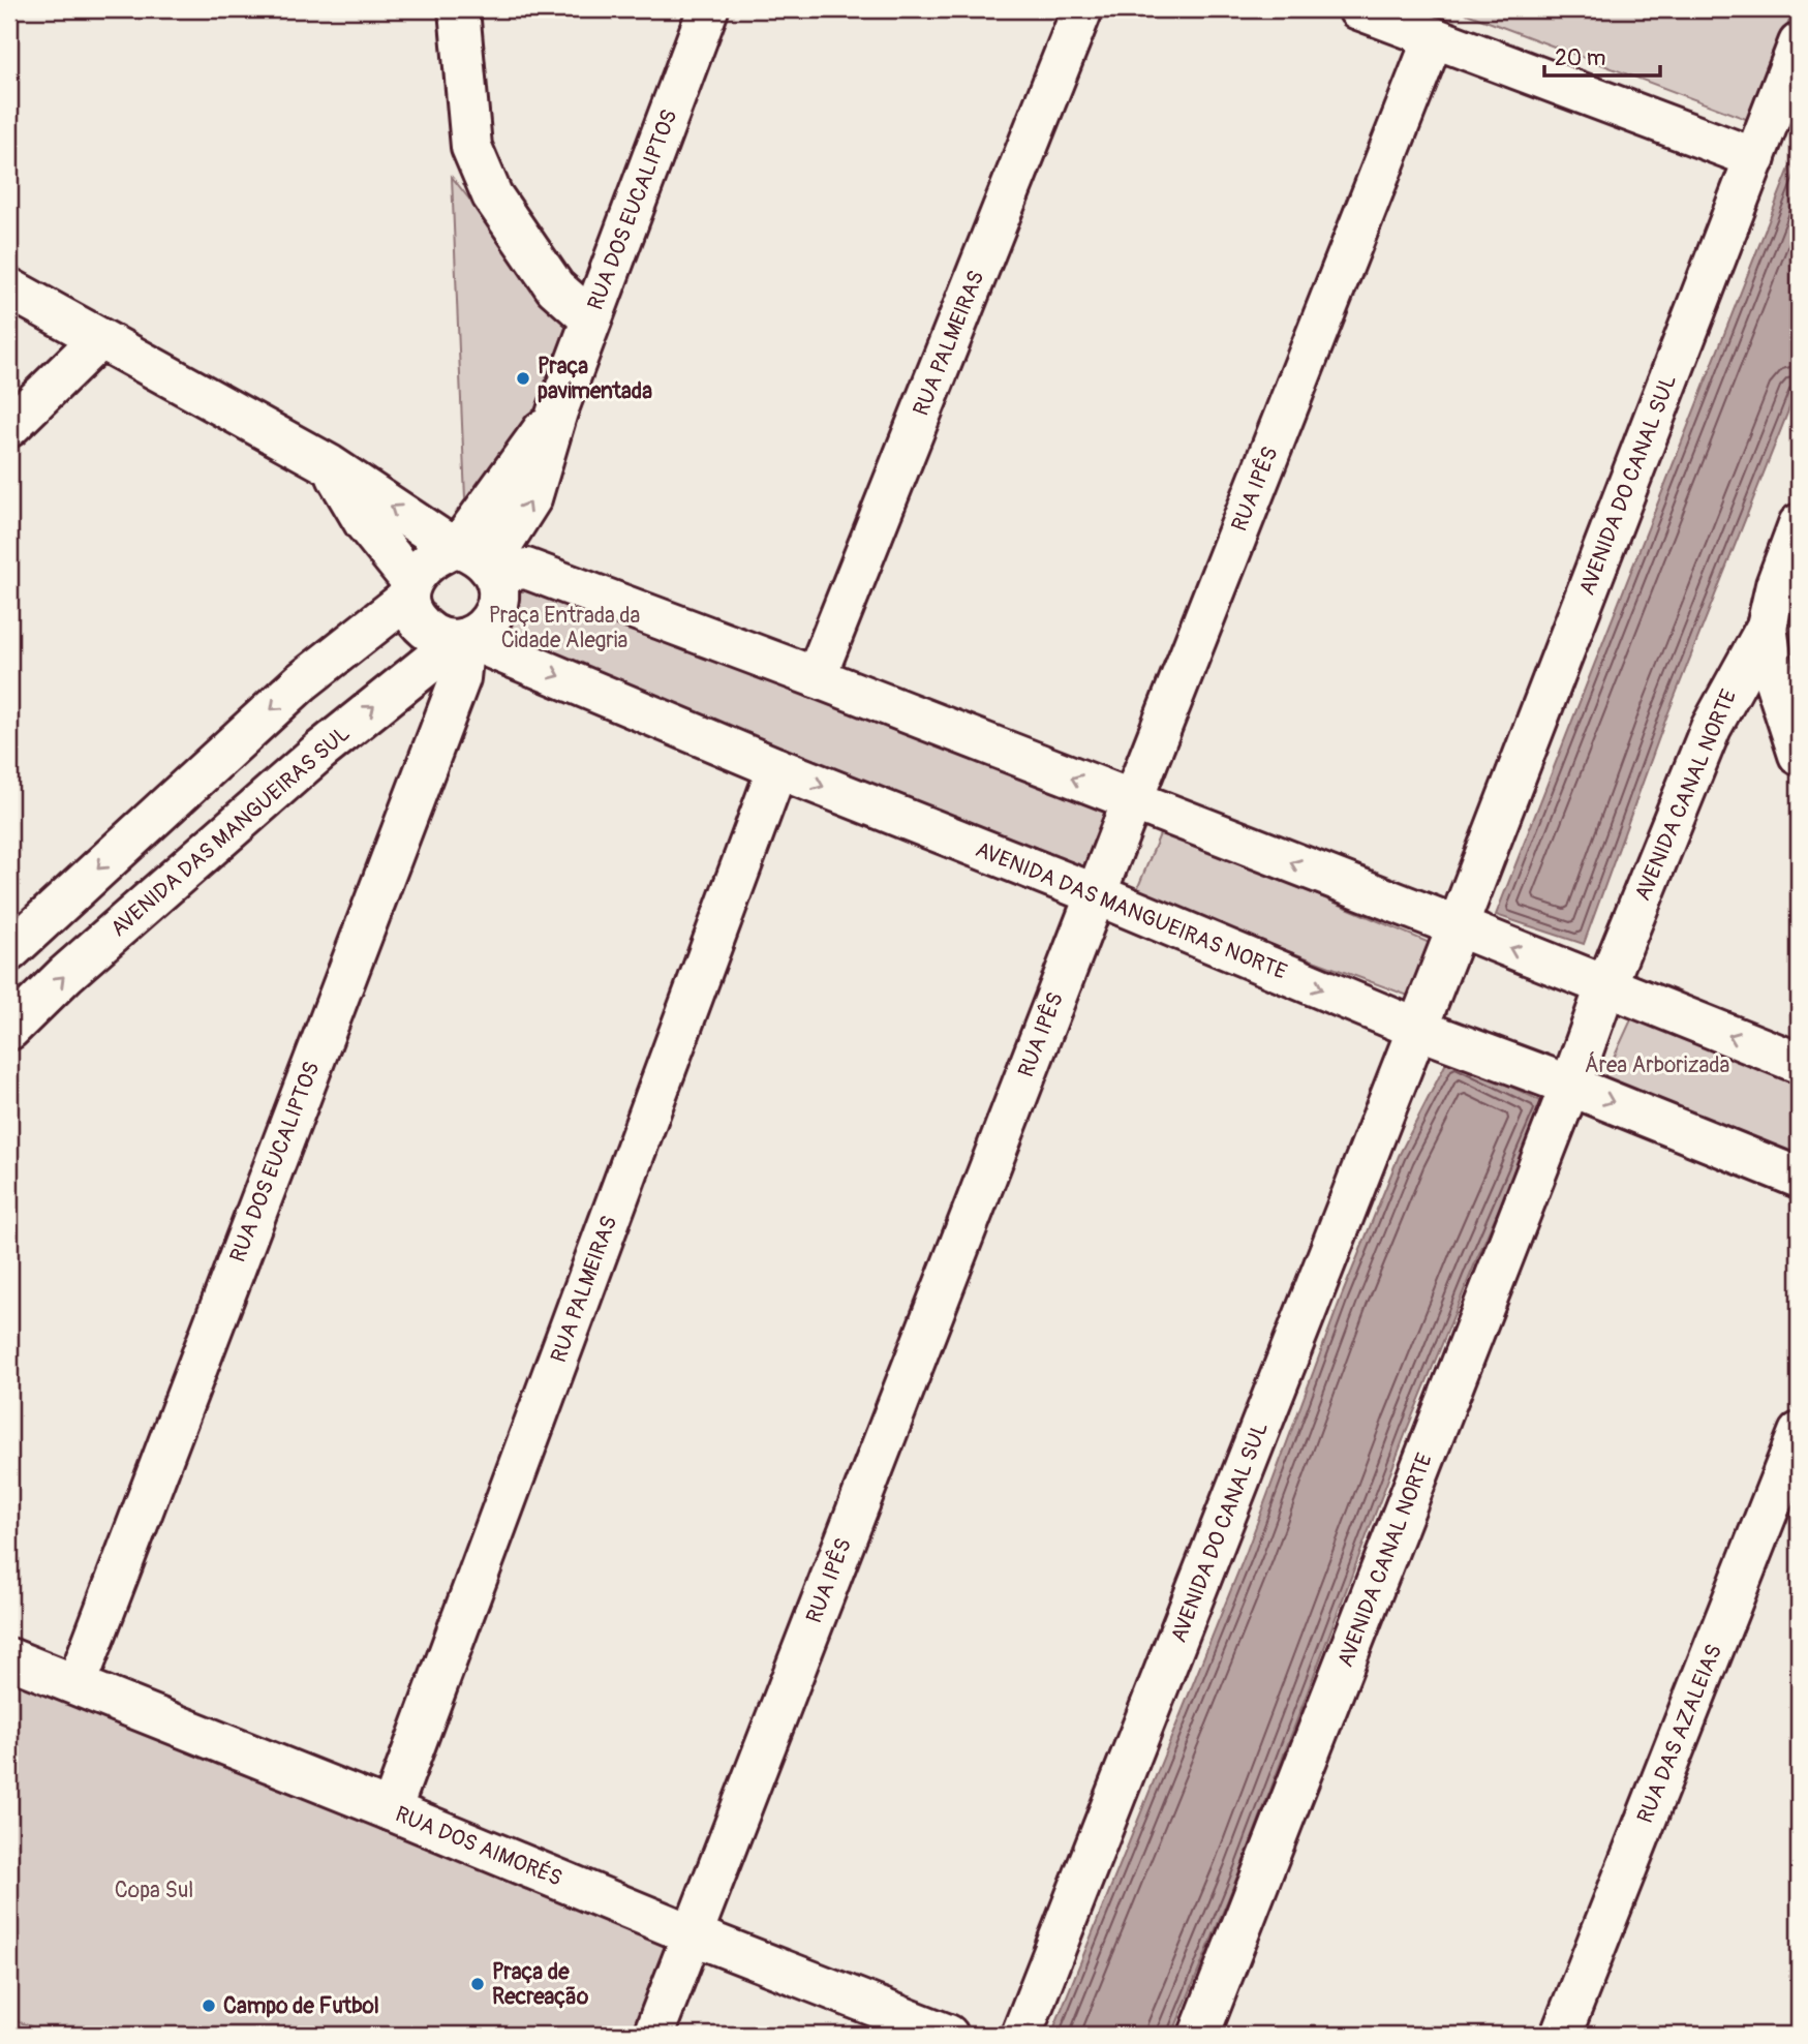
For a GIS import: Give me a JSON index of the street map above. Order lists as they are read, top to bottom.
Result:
{
  "streets": {
    "street": [
      "RUA DOS EUCALIPTOS",
      "RUA PALMEIRAS",
      "AVENIDA DO CANAL SUL",
      "RUA IPÊS",
      "AVENIDA CANAL NORTE",
      "AVENIDA DAS MANGUEIRAS SUL",
      "AVENIDA DAS MANGUEIRAS NORTE",
      "RUA DAS AZALEIAS",
      "RUA DOS AIMORÉS"
    ]
  },
  "crossings": [
    ["RUA DOS EUCALIPTOS", "AVENIDA DAS MANGUEIRAS SUL"],
    ["RUA DOS EUCALIPTOS", "AVENIDA DAS MANGUEIRAS NORTE"],
    ["RUA DOS EUCALIPTOS", "RUA DOS AIMORÉS"],
    ["RUA PALMEIRAS", "AVENIDA DAS MANGUEIRAS NORTE"],
    ["RUA PALMEIRAS", "RUA DOS AIMORÉS"],
    ["AVENIDA DO CANAL SUL", "AVENIDA DAS MANGUEIRAS NORTE"],
    ["RUA IPÊS", "AVENIDA DAS MANGUEIRAS NORTE"],
    ["RUA IPÊS", "RUA DOS AIMORÉS"],
    ["AVENIDA CANAL NORTE", "AVENIDA DAS MANGUEIRAS NORTE"],
    ["AVENIDA DAS MANGUEIRAS SUL", "AVENIDA DAS MANGUEIRAS NORTE"]
  ],
  "parks": ["Praça Entrada da Cidade Alegria", "Área Arborizada", "Copa Sul"],
  "places": ["Praça pavimentada", "Praça de Recreação", "Campo de Futbol"],
  "scale_bar": "20 m"
}
